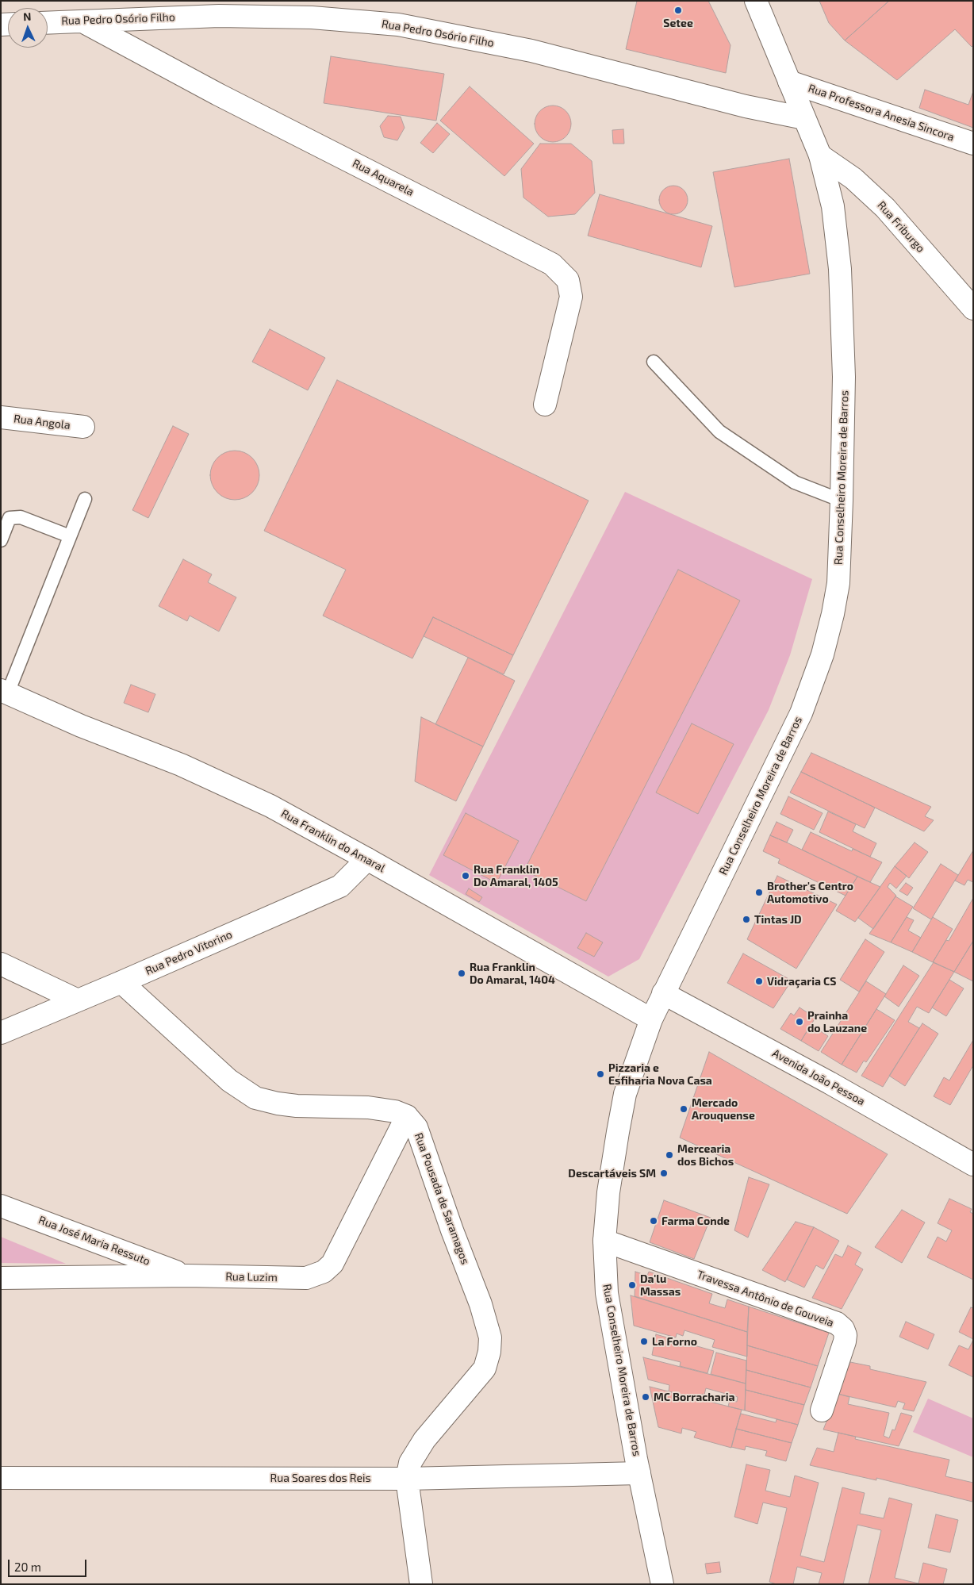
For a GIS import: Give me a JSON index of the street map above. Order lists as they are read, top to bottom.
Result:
{
  "streets": {
    "street": [
      "Rua Pedro Osório Filho",
      "Rua Professora Anesia Sincora",
      "Rua Aquarela",
      "Rua Friburgo",
      "Rua Angola",
      "Rua Conselheiro Moreira de Barros",
      "Rua Franklin do Amaral",
      "Rua Pedro Vitorino",
      "Avenida João Pessoa",
      "Rua Pousada de Saramagos",
      "Rua José Maria Ressuto",
      "Rua Luzim",
      "Travessa Antônio de Gouveia",
      "Rua Soares dos Reis"
    ]
  },
  "crossings": [
    ["Rua Pedro Osório Filho", "Rua Aquarela"],
    ["Rua Pedro Osório Filho", "Rua Conselheiro Moreira de Barros"],
    ["Rua Professora Anesia Sincora", "Rua Conselheiro Moreira de Barros"],
    ["Rua Friburgo", "Rua Conselheiro Moreira de Barros"],
    ["Rua Conselheiro Moreira de Barros", "Rua Franklin do Amaral"],
    ["Rua Conselheiro Moreira de Barros", "Avenida João Pessoa"],
    ["Rua Conselheiro Moreira de Barros", "Travessa Antônio de Gouveia"],
    ["Rua Conselheiro Moreira de Barros", "Rua Soares dos Reis"],
    ["Rua Franklin do Amaral", "Rua Pedro Vitorino"],
    ["Rua Pousada de Saramagos", "Rua Luzim"],
    ["Rua Pousada de Saramagos", "Rua Soares dos Reis"],
    ["Rua José Maria Ressuto", "Rua Luzim"]
  ],
  "places": [
    "Setee",
    "Rua Franklin Do Amaral, 1405",
    "Brother's Centro Automotivo",
    "Tintas JD",
    "Rua Franklin Do Amaral, 1404",
    "Vidraçaria CS",
    "Prainha do Lauzane",
    "Pizzaria e Esfiharia Nova Casa",
    "Mercado Arouquense",
    "Mercearia dos Bichos",
    "Descartáveis SM",
    "Farma Conde",
    "Da'lu Massas",
    "La Forno",
    "MC Borracharia"
  ],
  "scale_bar": "20 m",
  "north": "top"
}
